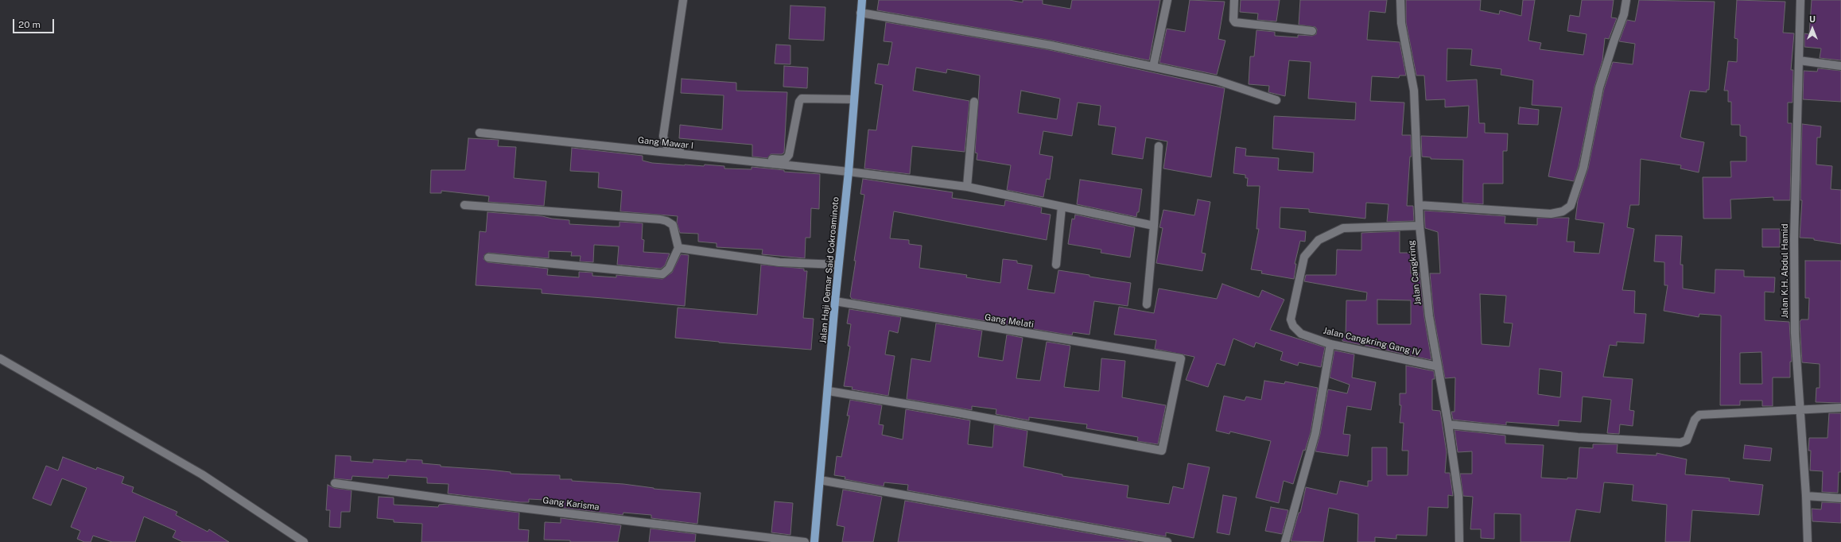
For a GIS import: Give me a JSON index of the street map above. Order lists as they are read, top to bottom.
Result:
{
  "streets": {
    "main road": ["Jalan Haji Oemar Said Cokroaminoto"],
    "street": [
      "Gang Mawar I",
      "Jalan K.H. Abdul Hamid",
      "Jalan Cangkring",
      "Gang Melati",
      "Jalan Cangkring Gang IV",
      "Gang Karisma"
    ]
  },
  "crossings": [
    ["Gang Mawar I", "Jalan Haji Oemar Said Cokroaminoto"],
    ["Jalan Haji Oemar Said Cokroaminoto", "Gang Melati"],
    ["Jalan Cangkring", "Jalan Cangkring Gang IV"]
  ],
  "scale_bar": "20 m",
  "north": "top"
}
